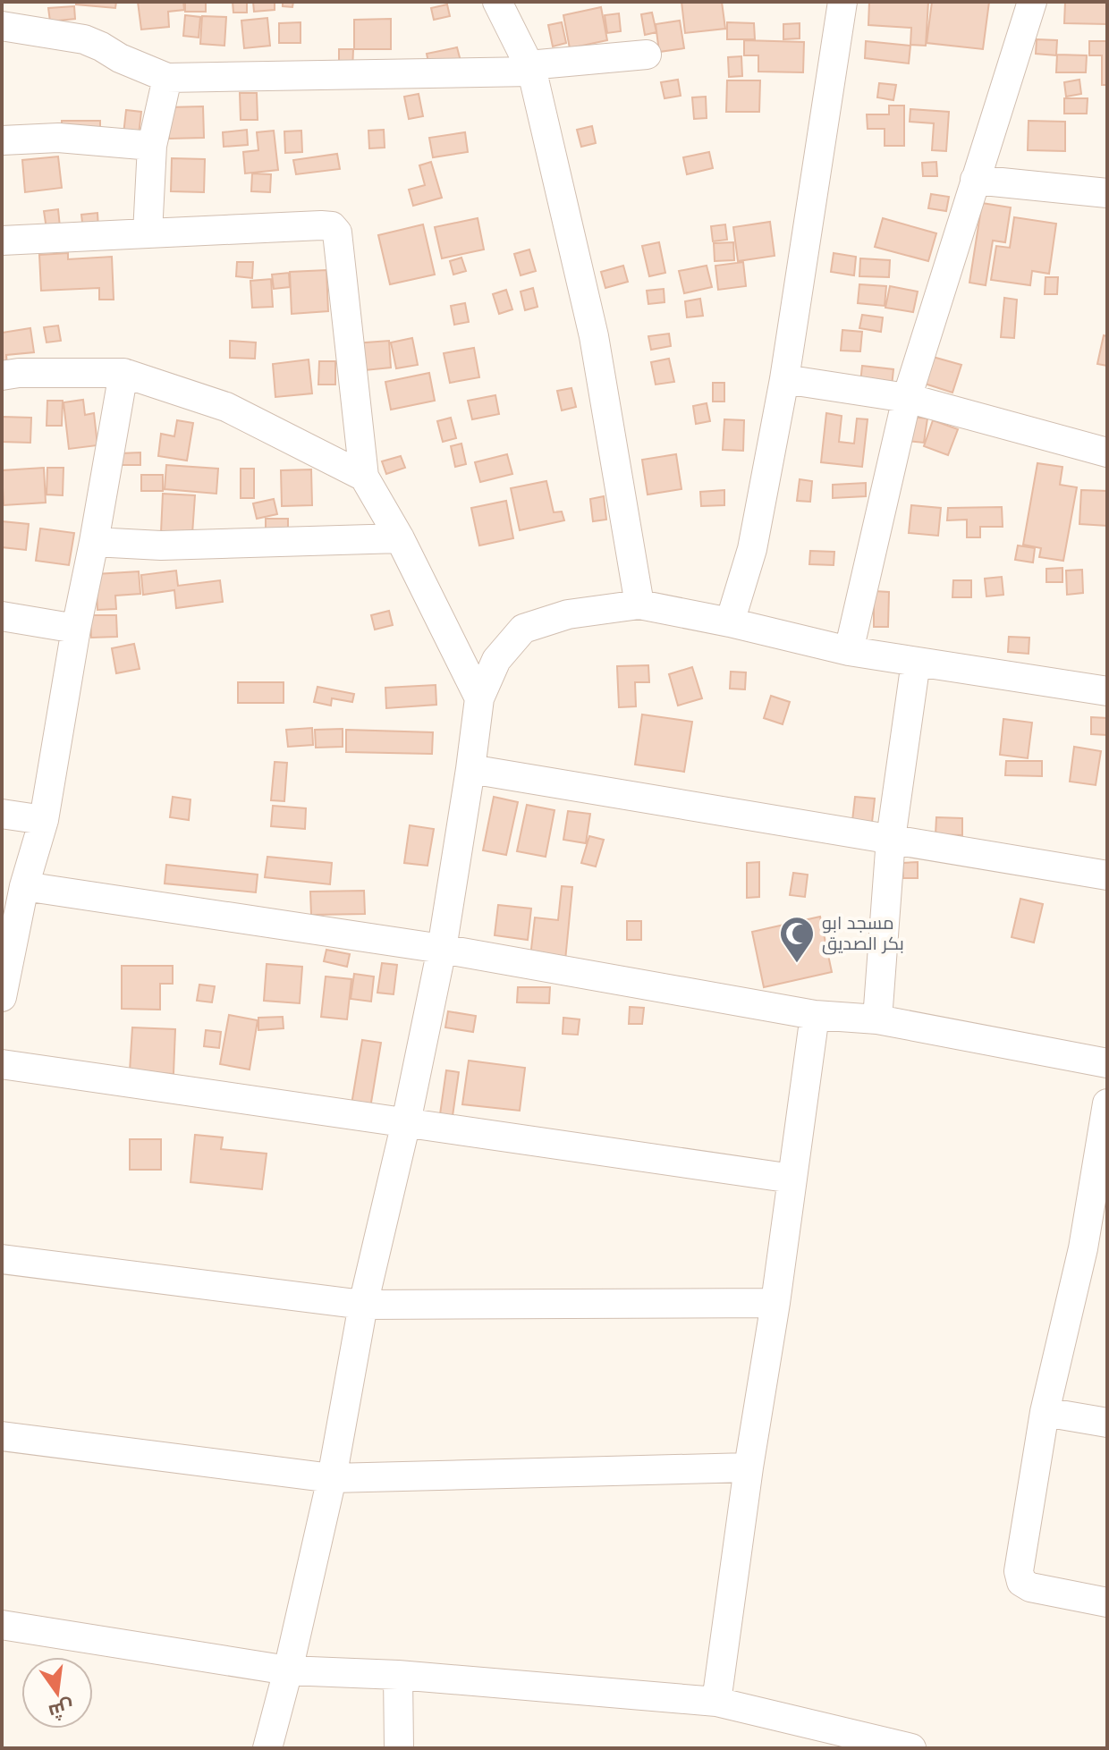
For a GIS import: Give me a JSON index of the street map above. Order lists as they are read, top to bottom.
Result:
{
  "places": {
    "mosque": ["مسجد ابو بكر الصديق"]
  },
  "north": "bottom"
}
